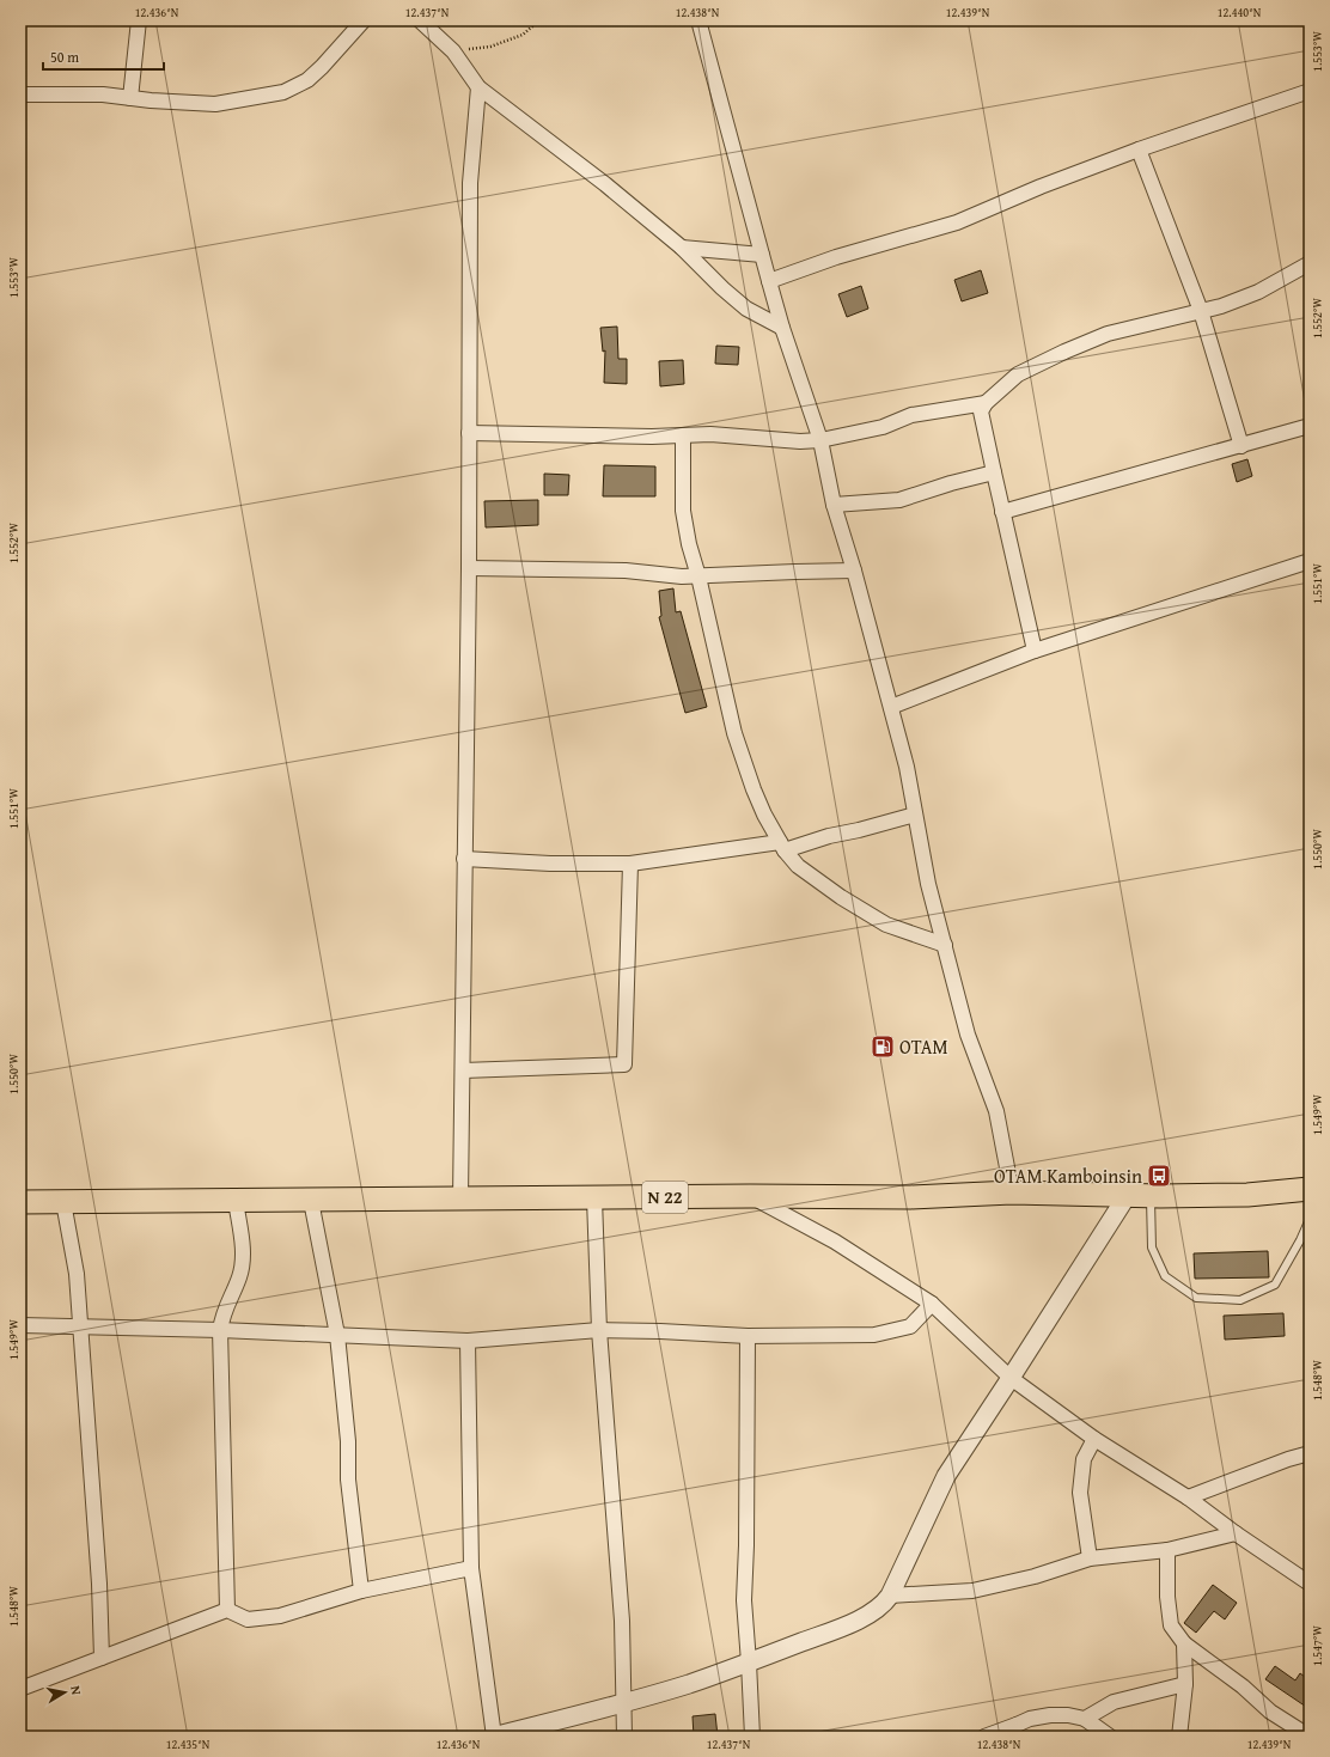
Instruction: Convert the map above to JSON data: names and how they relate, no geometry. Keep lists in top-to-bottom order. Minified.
{"streets":{"main road":["N 22"]},"places":{"fuel station":["OTAM"],"bus stop":["OTAM Kamboinsin"]},"scale_bar":"50 m","north":"right","coordinates":["12.436°N","12.437°N","12.438°N","12.439°N","12.440°N","1.553°W","1.552°W","1.551°W","1.550°W","1.549°W","1.548°W","1.547°W","12.435°N"]}
